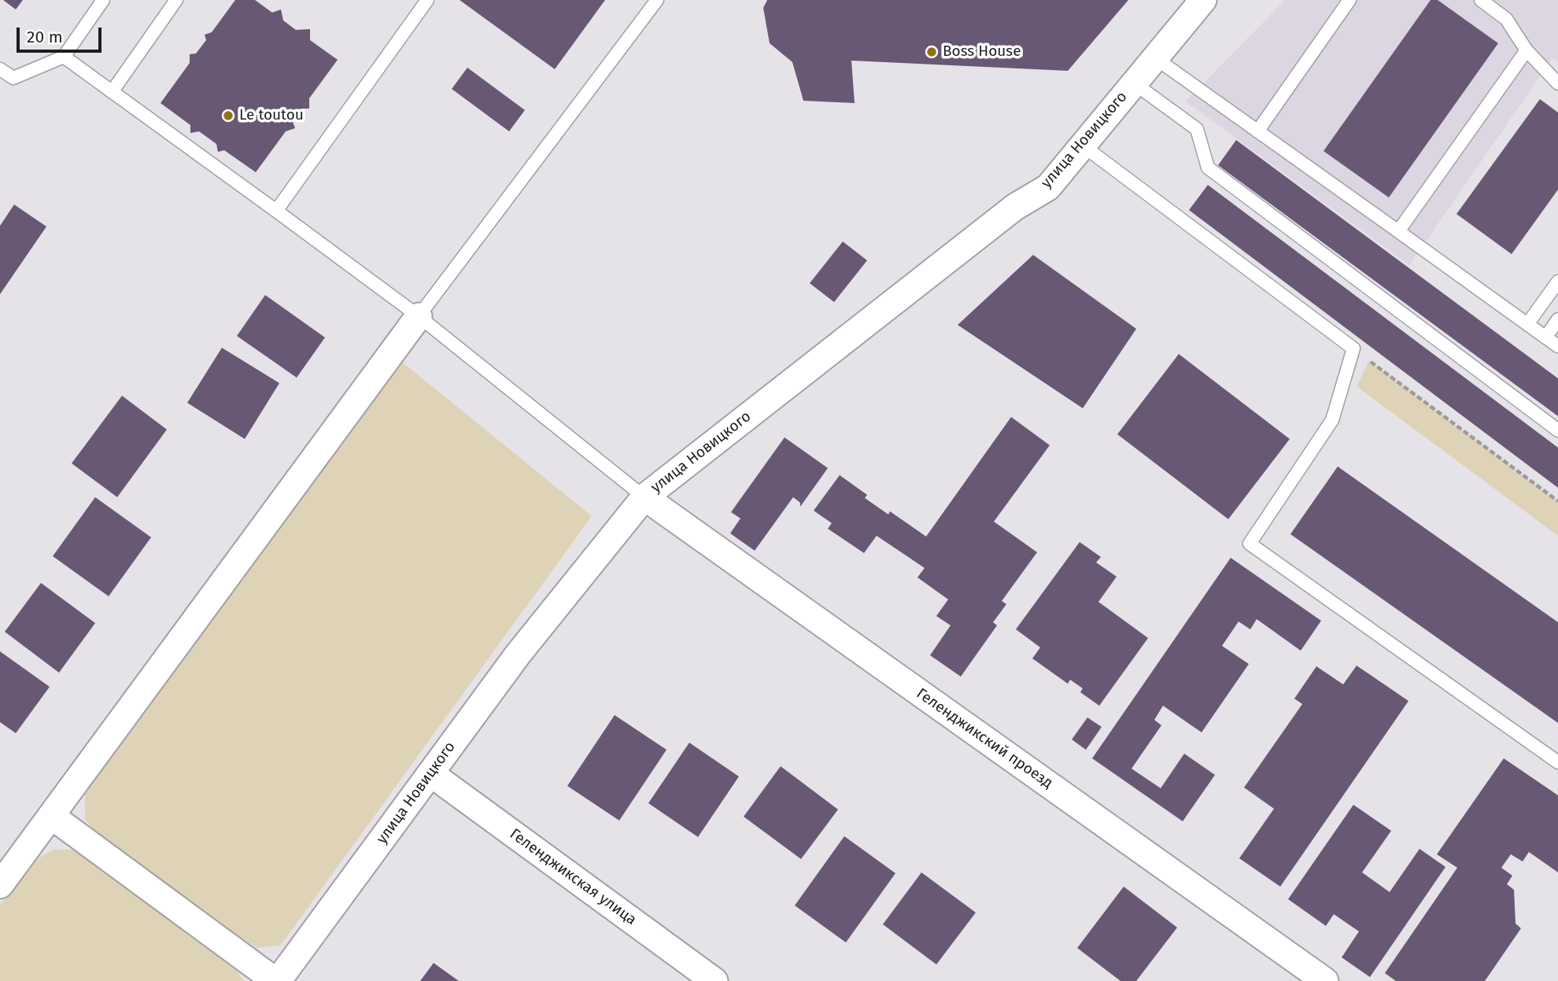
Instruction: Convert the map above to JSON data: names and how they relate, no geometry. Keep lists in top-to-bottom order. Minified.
{"streets":{"street":["улица Новицкого","Геленджикский проезд","Геленджикская улица"]},"crossings":[["улица Новицкого","Геленджикский проезд"],["улица Новицкого","Геленджикская улица"]],"places":["Boss House","Le toutou"],"scale_bar":"20 m"}
